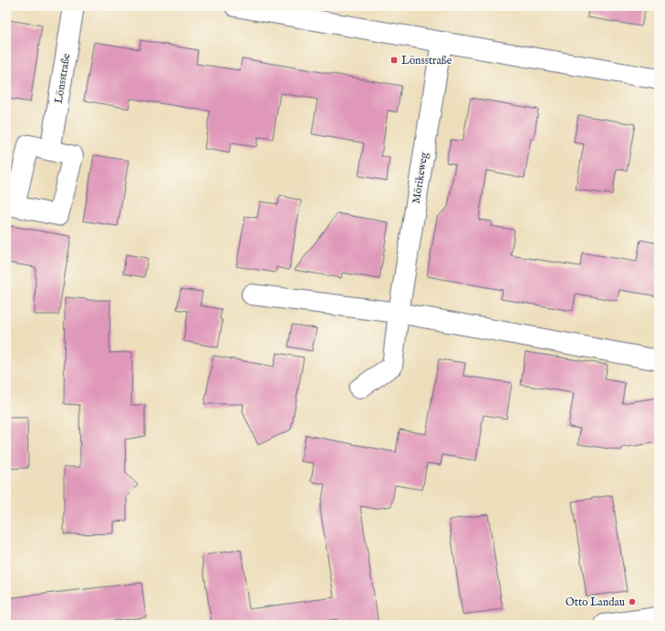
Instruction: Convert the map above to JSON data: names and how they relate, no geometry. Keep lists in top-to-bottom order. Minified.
{"streets":{"street":["Lönsstraße","Mörikeweg"]},"places":{"transit":["Lönsstraße"],"other":["Otto Landau"]}}
